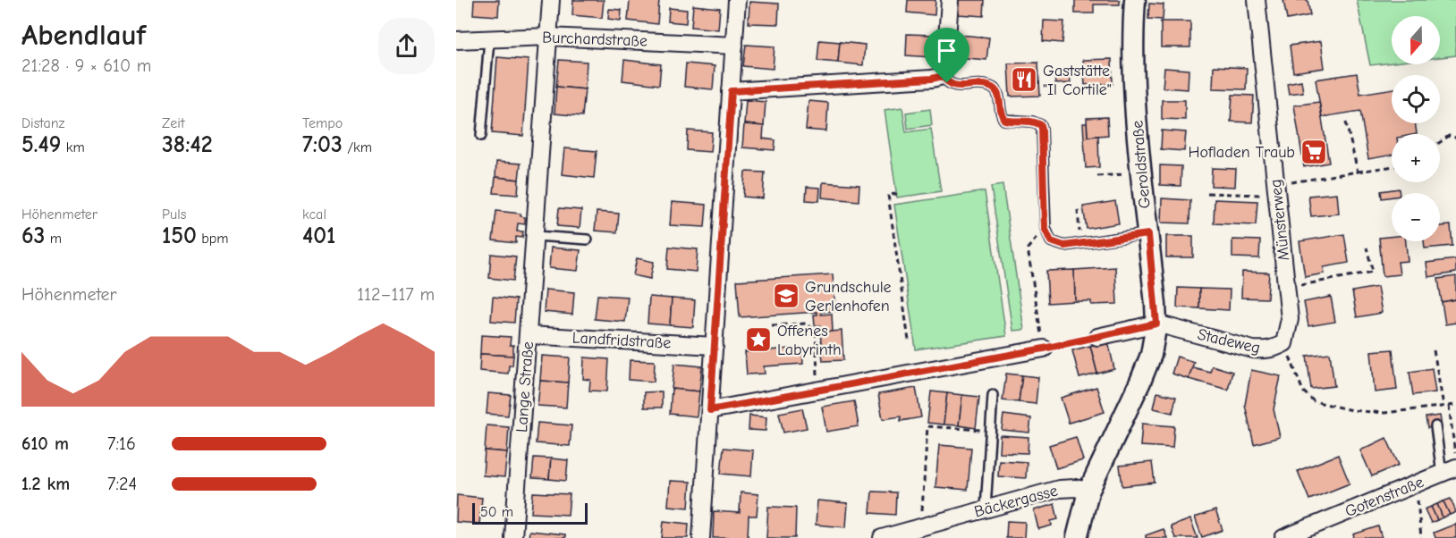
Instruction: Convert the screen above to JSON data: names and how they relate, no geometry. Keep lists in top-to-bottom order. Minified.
{"streets":{"street":["Burchardstraße","Geroldstraße","Münsterweg","Landfridstraße","Stadeweg","Lange Straße","Gotenstraße","Bäckergasse"]},"crossings":[["Burchardstraße","Lange Straße"],["Geroldstraße","Stadeweg"],["Geroldstraße","Bäckergasse"],["Münsterweg","Stadeweg"],["Landfridstraße","Lange Straße"]],"places":{"restaurant":["Gaststätte \"Il Cortile\""],"supermarket":["Hofladen Traub"],"school or university":["Grundschule Gerlenhofen"],"place":["Offenes Labyrinth"]},"scale_bar":"50 m","north":"bottom","page":{"heading":["Abendlauf","21:28 · 9 × 610 m"],"map_buttons":["+","−"],"stats":[["Distanz","5.49 km"],["Zeit","38:42"],["Tempo","7:03 /km"],["Höhenmeter","63 m"],["Puls","150 bpm"],["kcal","401"]],"chart":["Höhenmeter","112–117 m"],"list":[{"name":"610 m","note":"7:16"},{"name":"1.2 km","note":"7:24"}],"scale":"50 m"}}
